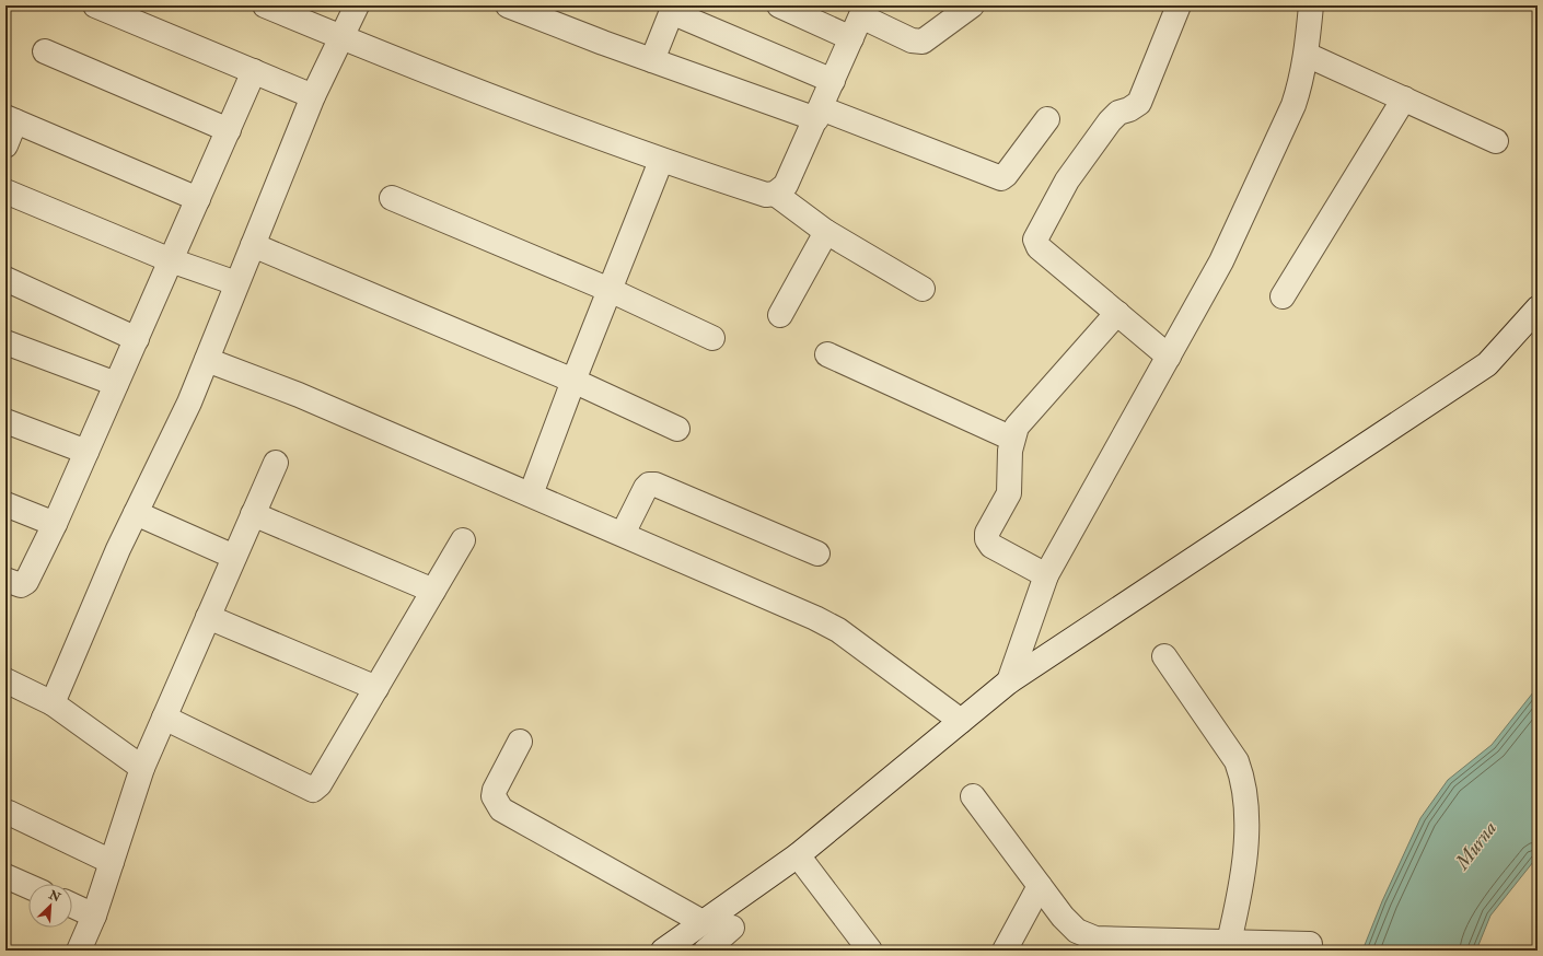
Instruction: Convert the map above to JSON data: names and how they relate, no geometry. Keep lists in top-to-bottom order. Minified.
{"water":["Murna"],"north":"top right"}
